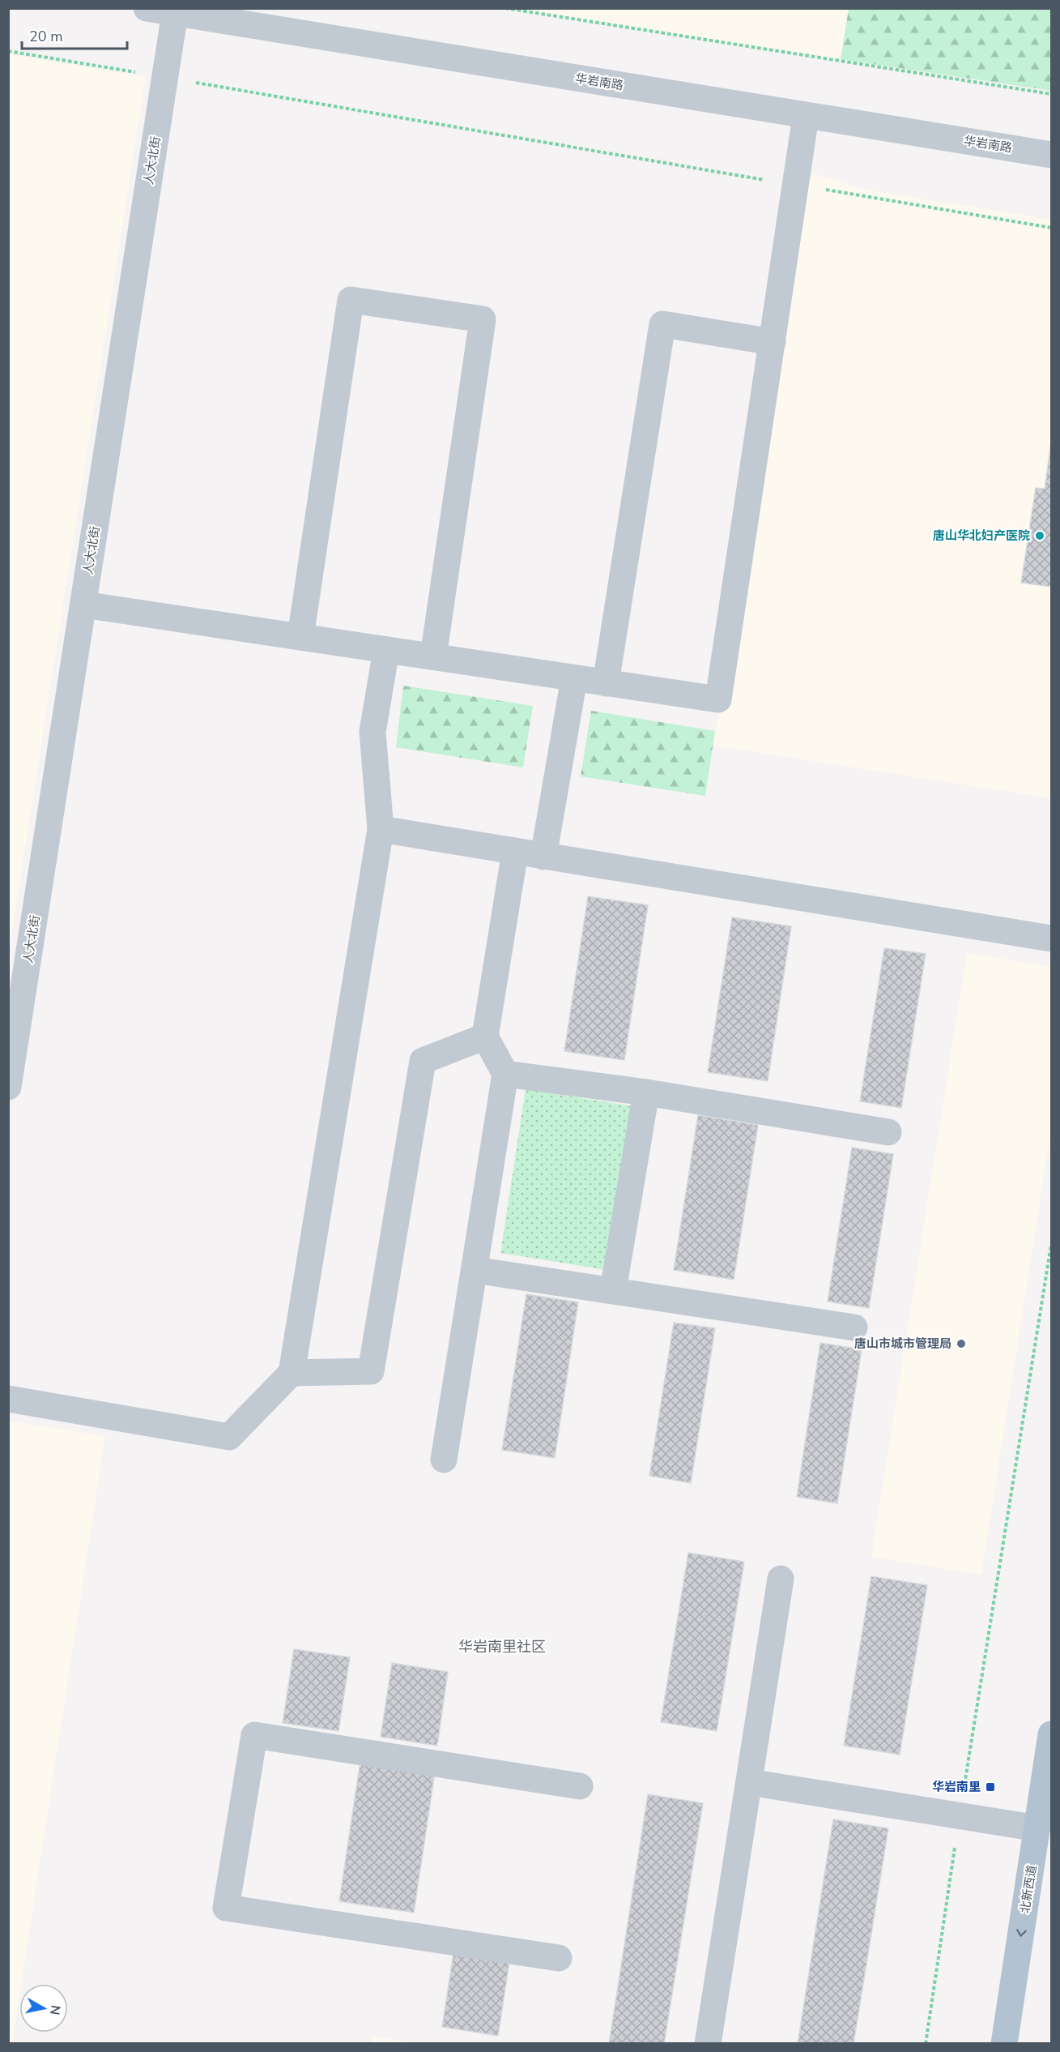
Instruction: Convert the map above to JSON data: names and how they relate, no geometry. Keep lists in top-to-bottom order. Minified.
{"streets":{"main road":["北新西道"],"street":["华岩南路","人大北街"]},"crossings":[["华岩南路","人大北街"]],"one_way":["北新西道"],"districts":["华岩南里社区"],"places":{"other":["唐山华北妇产医院","唐山市城市管理局"],"transit":["华岩南里"]},"scale_bar":"20 m","north":"right"}
